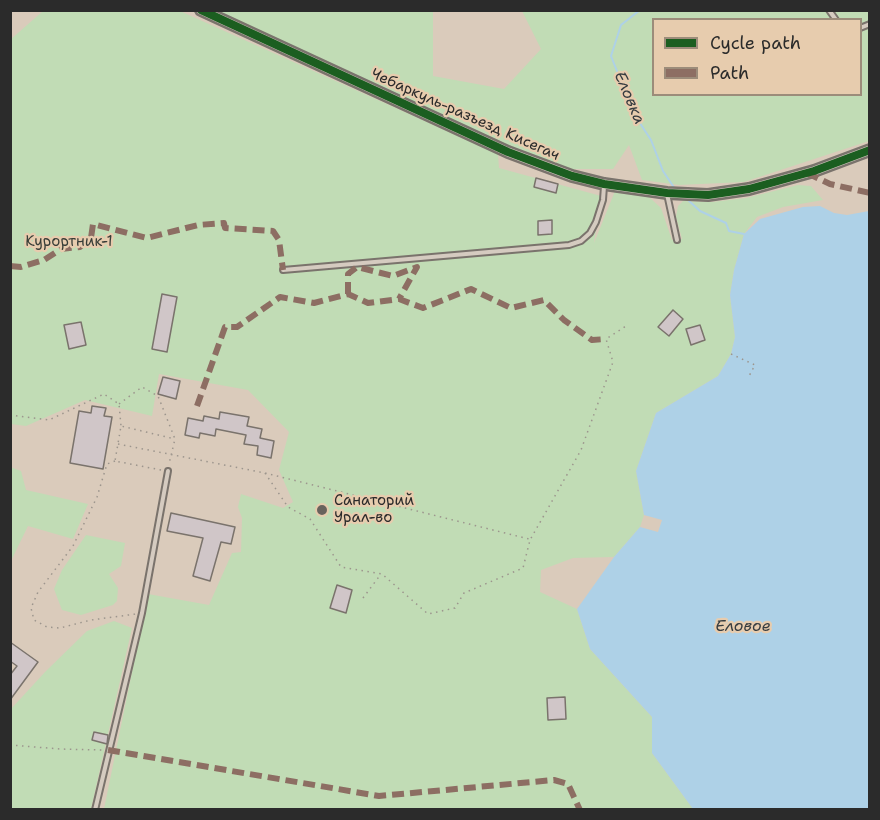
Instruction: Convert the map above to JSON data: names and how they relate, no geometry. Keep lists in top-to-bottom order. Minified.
{"streets":{"street":["Чебаркуль-разъезд Кисегач"]},"water":["Еловка","Еловое"],"parks":["Курортник-1"],"places":["Санаторий Урал-во"],"legend":["Cycle path","Path"]}
